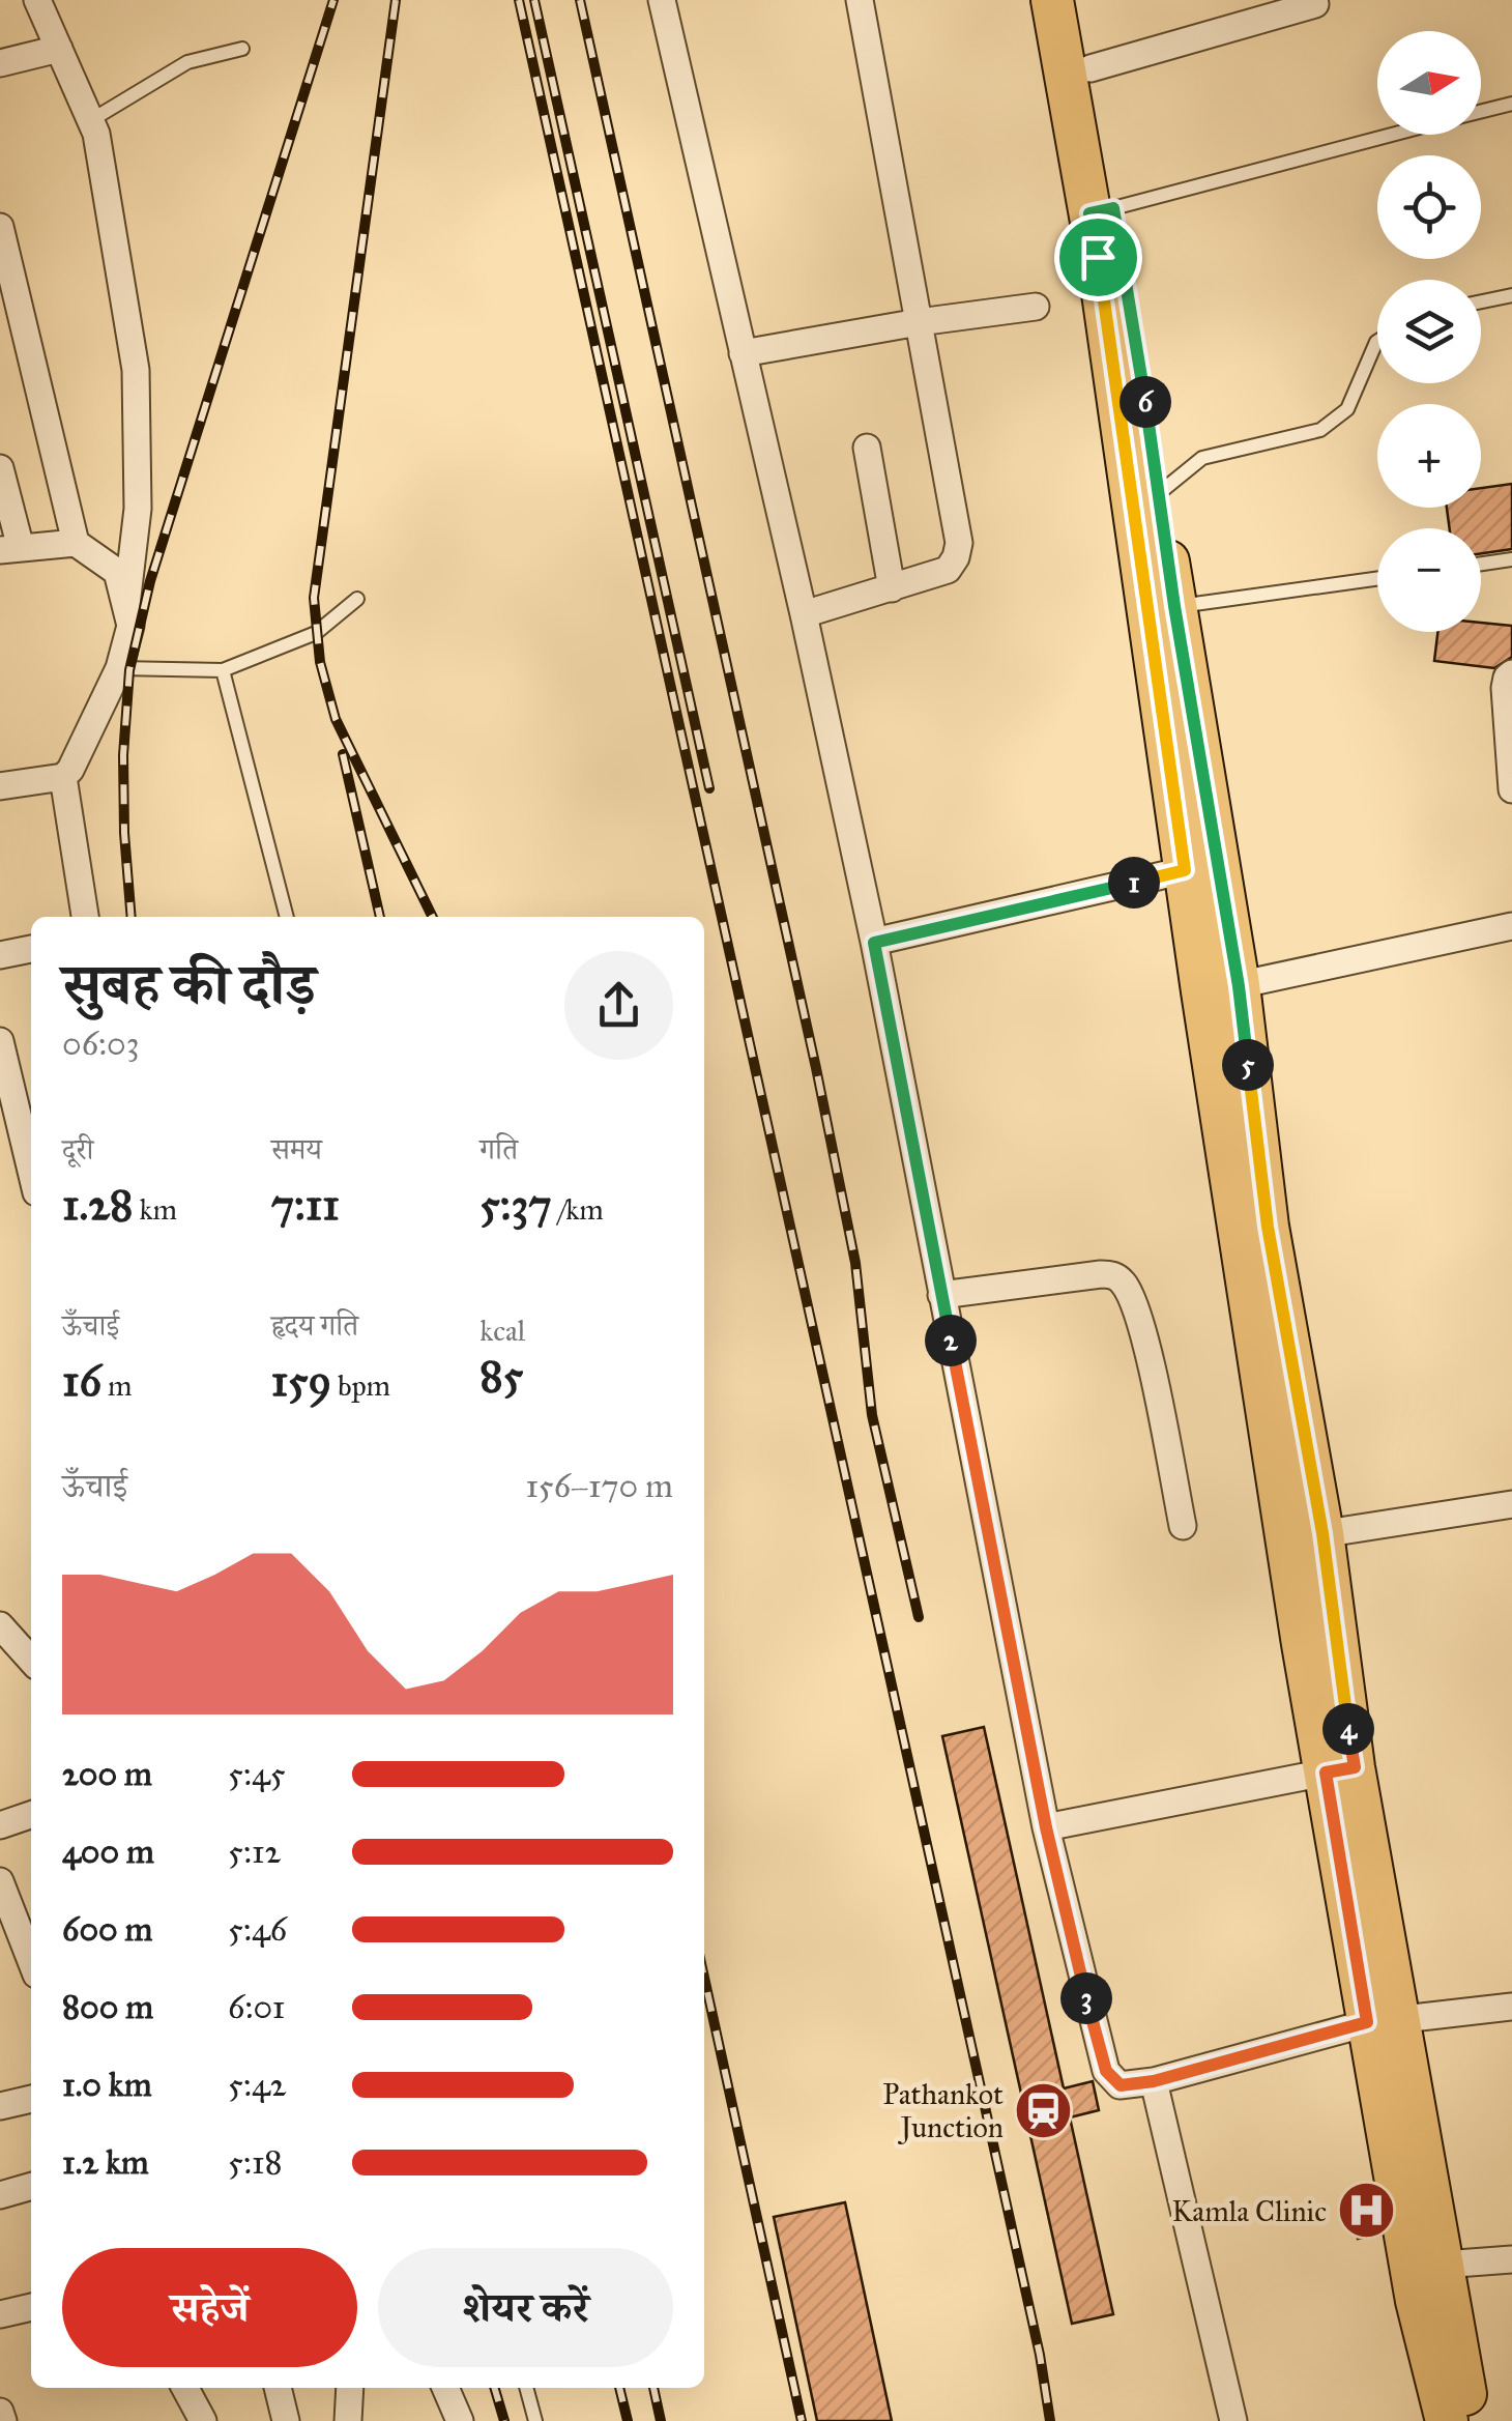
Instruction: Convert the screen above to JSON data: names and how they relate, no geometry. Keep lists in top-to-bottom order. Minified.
{"places":{"station":["Pathankot Junction"],"hospital":["Kamla Clinic"]},"north":"right","page":{"map_buttons":["+","−"],"pins":["6","1","5","2","4","3"],"heading":["सुबह की दौड़","06:03"],"stats":[["दूरी","1.28 km"],["समय","7:11"],["गति","5:37 /km"],["ऊँचाई","16 m"],["हृदय गति","159 bpm"],["kcal","85"]],"chart":["ऊँचाई","156–170 m"],"list":[{"name":"200 m","note":"5:45"},{"name":"400 m","note":"5:12"},{"name":"600 m","note":"5:46"},{"name":"800 m","note":"6:01"},{"name":"1.0 km","note":"5:42"},{"name":"1.2 km","note":"5:18"}],"buttons":["सहेजें","शेयर करें"]}}
